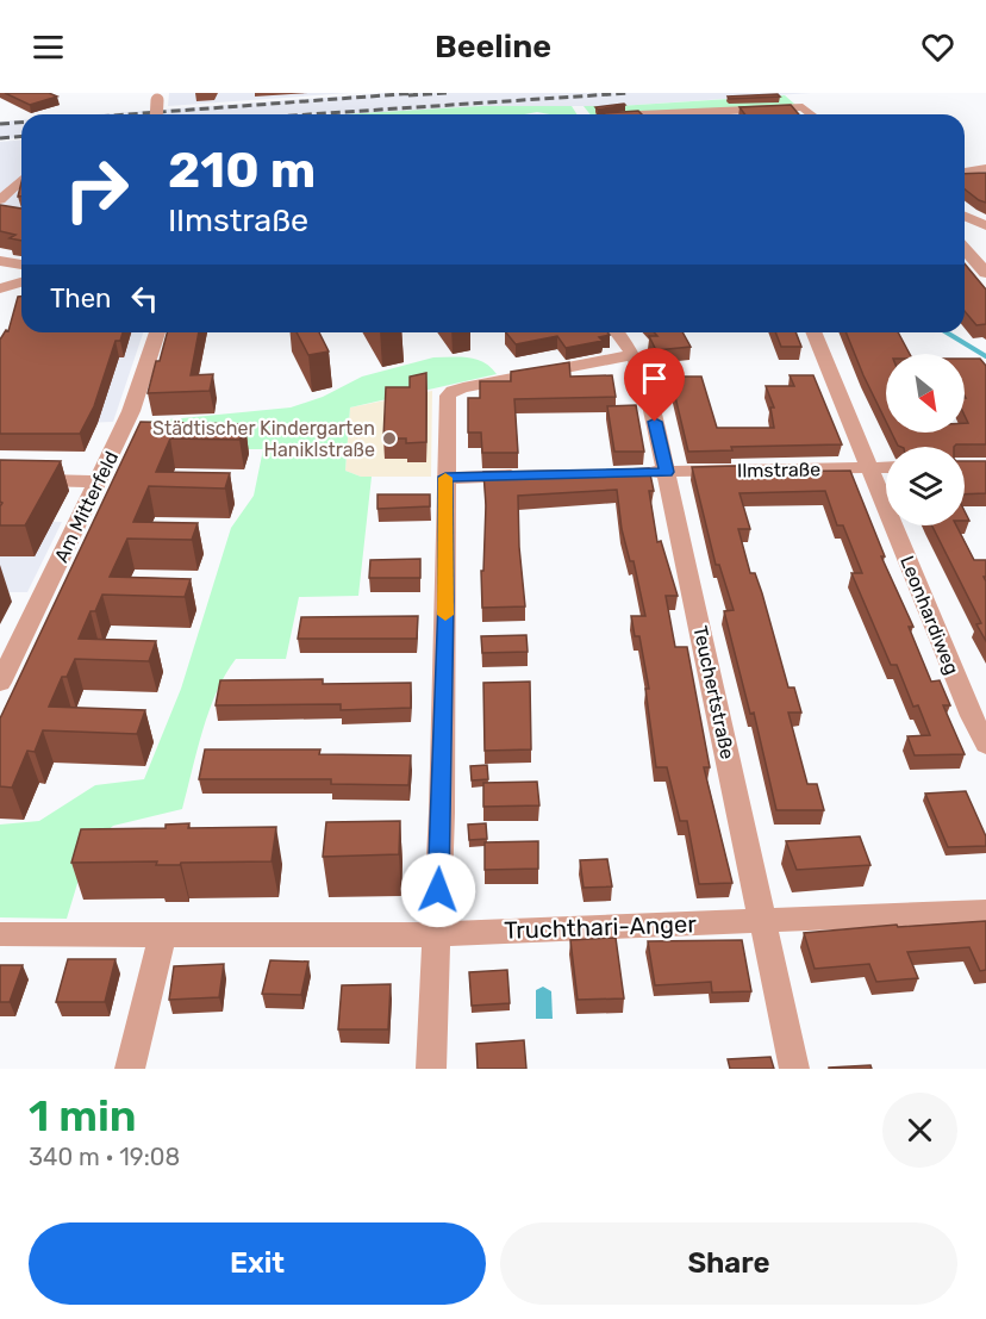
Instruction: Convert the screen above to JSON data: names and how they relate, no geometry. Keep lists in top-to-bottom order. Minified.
{"streets":{"street":["Ilmstraße","Am Mitterfeld","Leonhardiweg","Teuchertstraße","Truchthari-Anger"]},"crossings":[["Ilmstraße","Leonhardiweg"],["Ilmstraße","Teuchertstraße"],["Teuchertstraße","Truchthari-Anger"]],"places":["Städtischer Kindergarten Haniklstraße"],"north":"bottom right","page":{"header":"Beeline","turn":["210 m","Ilmstraße"],"then":"Then","heading":["1 min","340 m · 19:08"],"buttons":["Exit","Share"]}}
